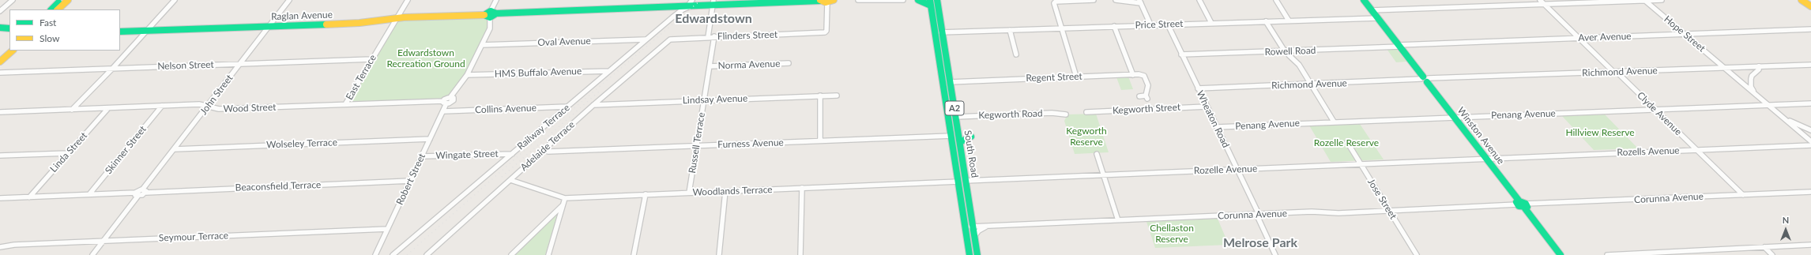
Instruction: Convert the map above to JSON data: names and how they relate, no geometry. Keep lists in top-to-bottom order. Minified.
{"streets":{"main road":["Raglan Avenue","A2","Winston Avenue","South Road"],"street":["Price Street","Hope Street","Flinders Street","Aver Avenue","Oval Avenue","Rowell Road","Norma Avenue","Nelson Street","Richmond Avenue","HMS Buffalo Avenue","East Terrace","Regent Street","John Street","Lindsay Avenue","Wood Street","Collins Avenue","Kegworth Street","Clyde Avenue","Kegworth Road","Penang Avenue","Wheaton Road","Railway Terrace","Russell Terrace","Wolseley Terrace","Furness Avenue","Adelaide Terrace","Skinner Street","Rozells Avenue","Linda Street","Wingate Street","Rozelle Avenue","Robert Street","Beaconsfield Terrace","Woodlands Terrace","Corunna Avenue","Jose Street","Seymour Terrace"]},"crossings":[["Raglan Avenue","Flinders Street"],["Raglan Avenue","East Terrace"],["Raglan Avenue","John Street"],["Raglan Avenue","Railway Terrace"],["Price Street","Wheaton Road"],["Price Street","Winston Avenue"],["Price Street","South Road"],["Hope Street","Aver Avenue"],["Hope Street","Richmond Avenue"],["Hope Street","Penang Avenue"],["Flinders Street","Russell Terrace"],["Flinders Street","Adelaide Terrace"],["Aver Avenue","Rowell Road"],["Aver Avenue","Clyde Avenue"],["Aver Avenue","Winston Avenue"],["Oval Avenue","Railway Terrace"],["Rowell Road","Wheaton Road"],["Rowell Road","Winston Avenue"],["Norma Avenue","Russell Terrace"],["Nelson Street","East Terrace"],["Nelson Street","John Street"],["Richmond Avenue","Clyde Avenue"],["Richmond Avenue","Wheaton Road"],["Richmond Avenue","Winston Avenue"],["HMS Buffalo Avenue","Railway Terrace"],["East Terrace","Wood Street"],["Regent Street","South Road"],["John Street","Wood Street"],["John Street","Wolseley Terrace"],["John Street","Beaconsfield Terrace"],["Lindsay Avenue","Russell Terrace"],["Lindsay Avenue","Adelaide Terrace"],["Wood Street","Skinner Street"],["Wood Street","Linda Street"],["Wood Street","Robert Street"],["Collins Avenue","Railway Terrace"],["Collins Avenue","Robert Street"],["Kegworth Street","Wheaton Road"],["Clyde Avenue","Penang Avenue"],["Clyde Avenue","Rozells Avenue"],["Clyde Avenue","Corunna Avenue"],["Kegworth Road","South Road"],["Penang Avenue","Wheaton Road"],["Penang Avenue","Winston Avenue"],["Wheaton Road","Rozelle Avenue"],["Wheaton Road","Corunna Avenue"],["Railway Terrace","Wingate Street"],["Winston Avenue","Rozells Avenue"],["Winston Avenue","Rozelle Avenue"],["Winston Avenue","Corunna Avenue"],["Russell Terrace","Furness Avenue"],["Russell Terrace","Woodlands Terrace"],["Wolseley Terrace","Robert Street"],["Furness Avenue","Adelaide Terrace"],["Furness Avenue","South Road"],["Adelaide Terrace","Woodlands Terrace"],["Rozells Avenue","Rozelle Avenue"],["South Road","Rozelle Avenue"],["South Road","Woodlands Terrace"],["South Road","Corunna Avenue"],["Wingate Street","Robert Street"],["Rozelle Avenue","Jose Street"],["Robert Street","Beaconsfield Terrace"],["Robert Street","Seymour Terrace"],["Corunna Avenue","Jose Street"]],"districts":["Edwardstown","Melrose Park"],"parks":["Edwardstown Recreation Ground","Kegworth Reserve","Hillview Reserve","Rozelle Reserve","Chellaston Reserve"],"legend":["Fast","Slow"],"north":"top"}
